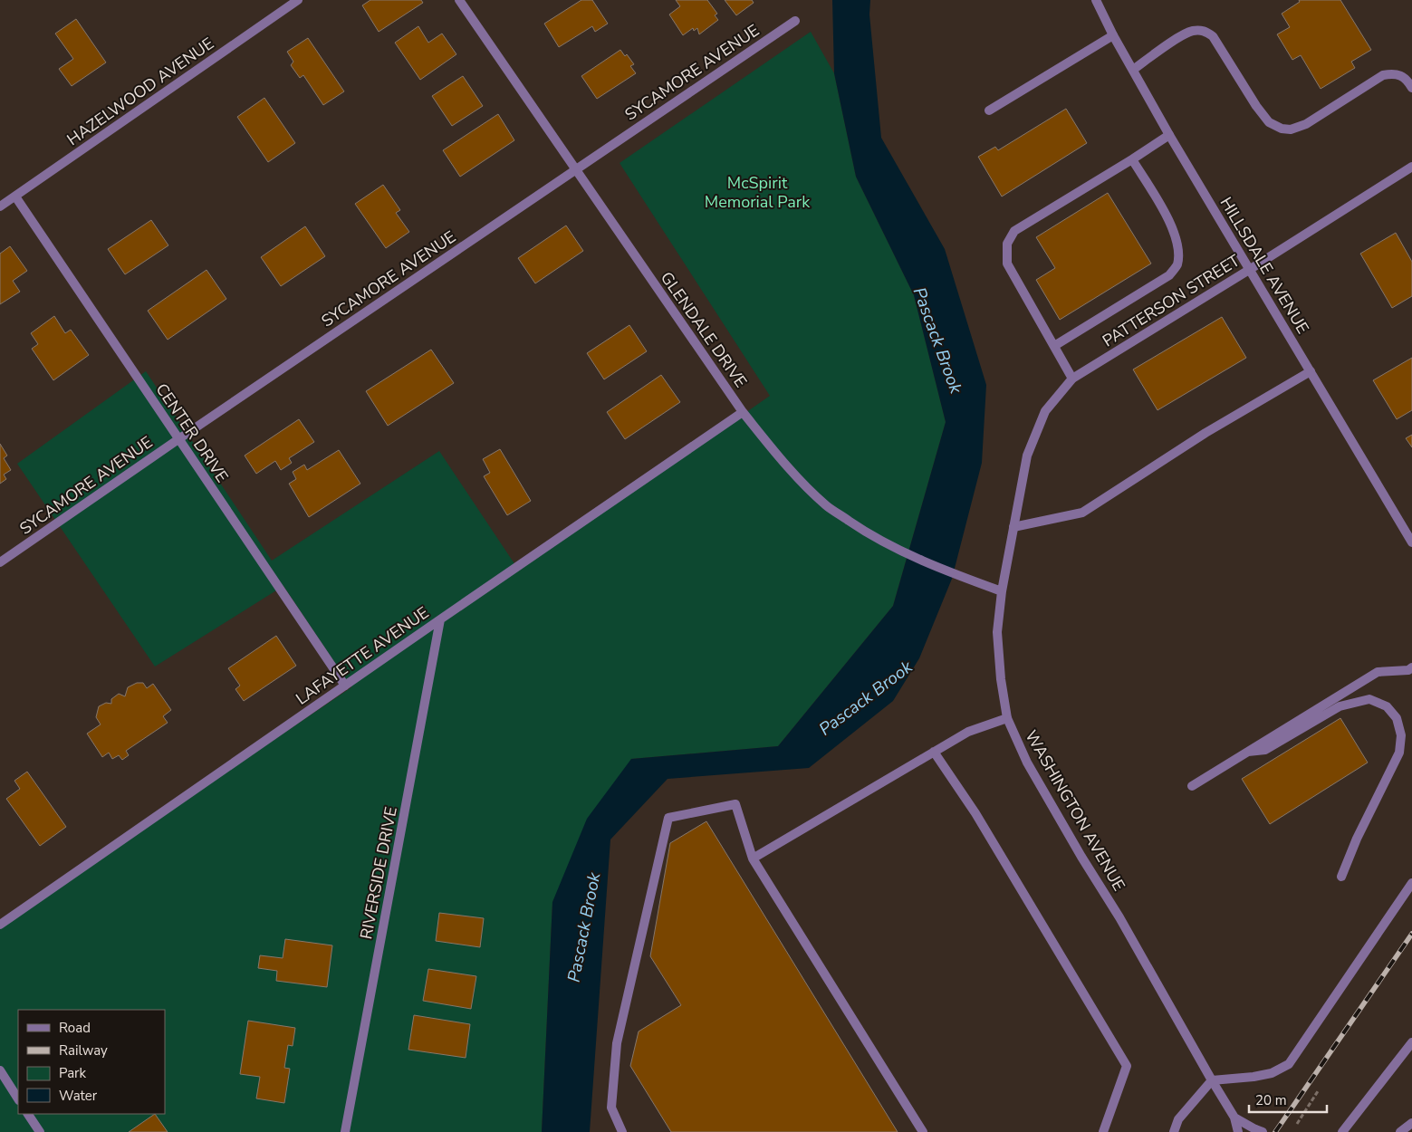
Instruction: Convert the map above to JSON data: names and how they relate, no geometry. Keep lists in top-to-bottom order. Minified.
{"streets":{"street":["SYCAMORE AVENUE","HAZELWOOD AVENUE","HILLSDALE AVENUE","PATTERSON STREET","GLENDALE DRIVE","CENTER DRIVE","LAFAYETTE AVENUE","WASHINGTON AVENUE","RIVERSIDE DRIVE"]},"crossings":[["SYCAMORE AVENUE","GLENDALE DRIVE"],["SYCAMORE AVENUE","CENTER DRIVE"],["HAZELWOOD AVENUE","CENTER DRIVE"],["HILLSDALE AVENUE","PATTERSON STREET"],["PATTERSON STREET","WASHINGTON AVENUE"],["GLENDALE DRIVE","LAFAYETTE AVENUE"],["GLENDALE DRIVE","WASHINGTON AVENUE"],["CENTER DRIVE","LAFAYETTE AVENUE"],["LAFAYETTE AVENUE","RIVERSIDE DRIVE"]],"water":["Pascack Brook"],"parks":["McSpirit Memorial Park"],"legend":["Road","Railway","Park","Water"],"scale_bar":"20 m"}
